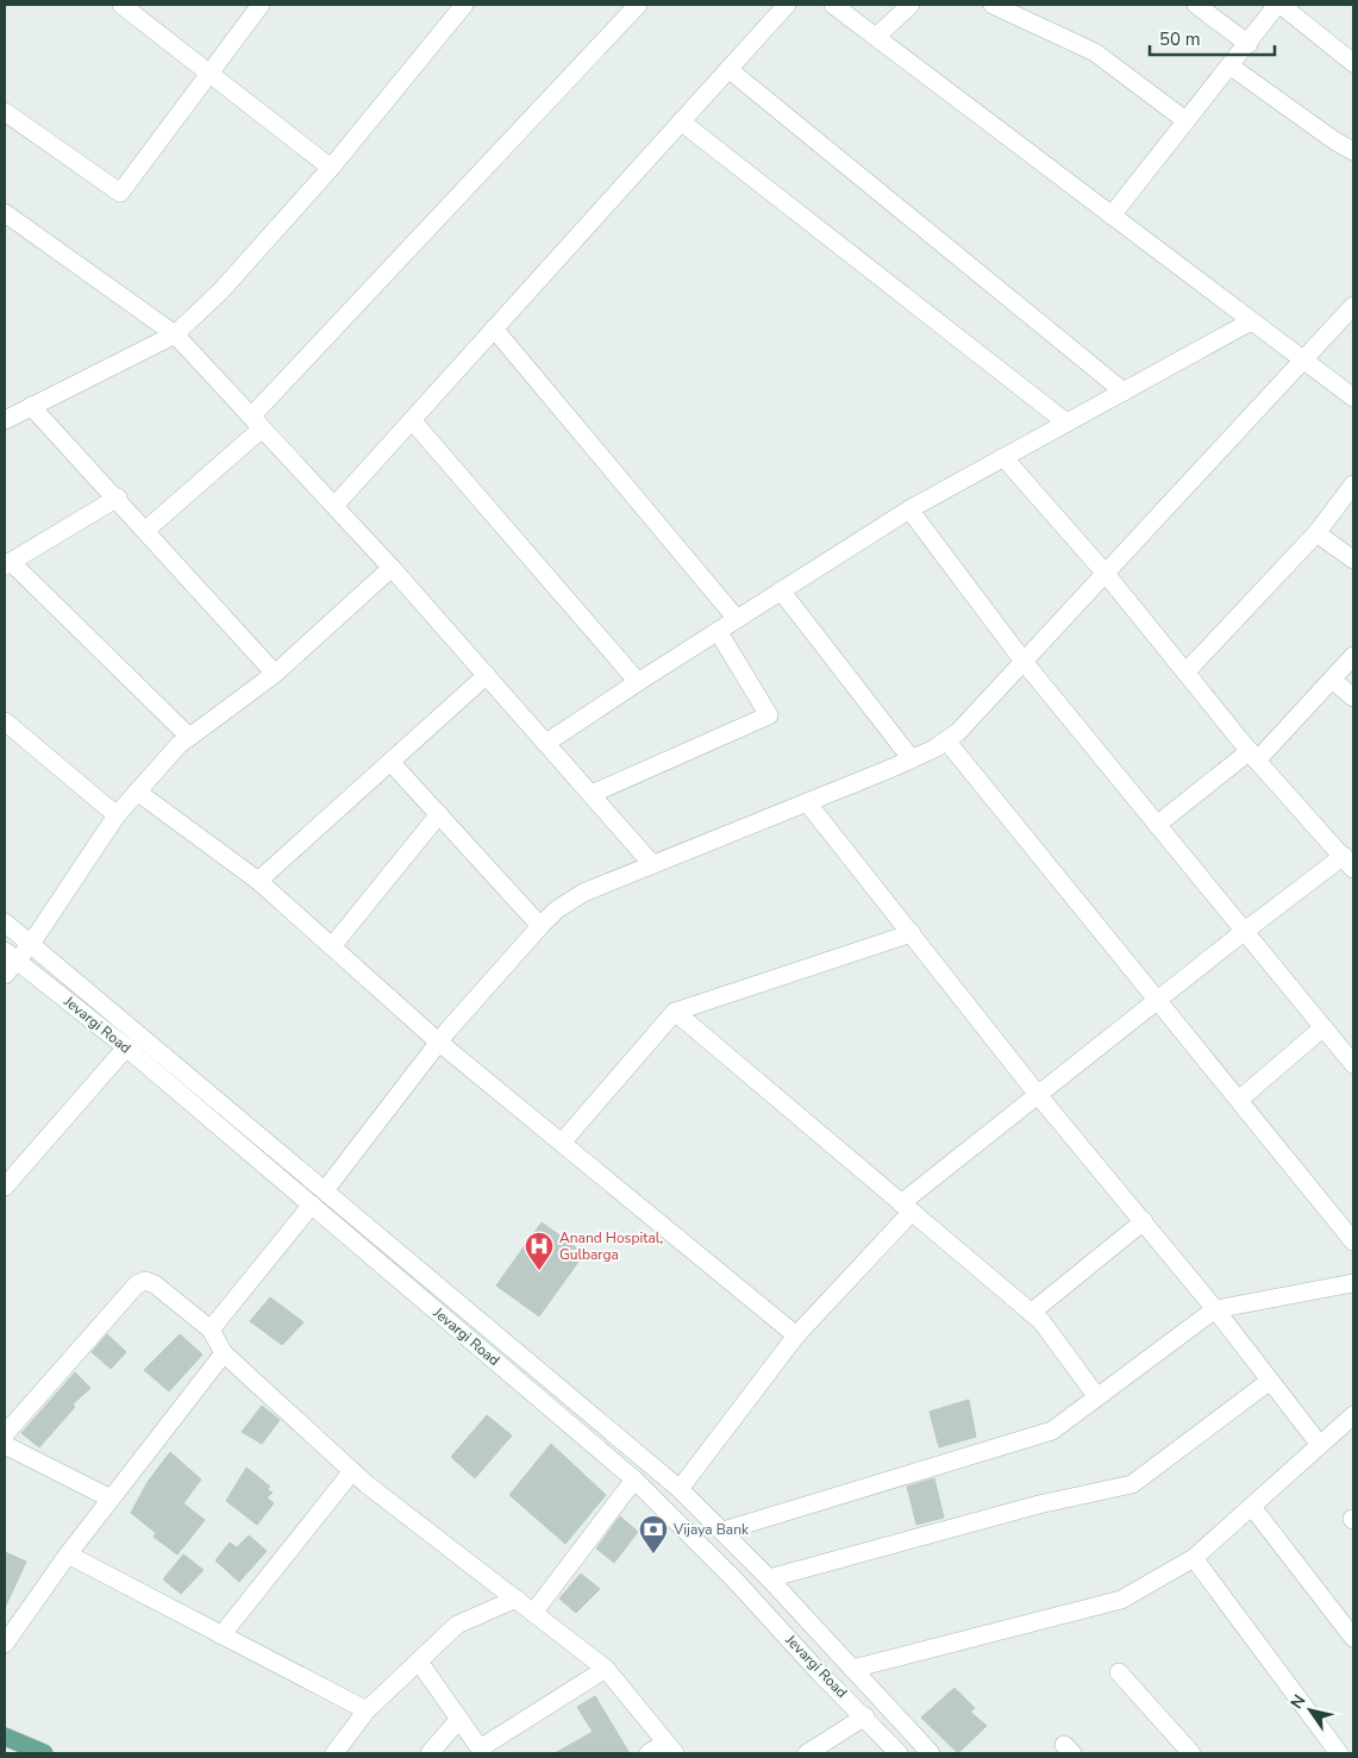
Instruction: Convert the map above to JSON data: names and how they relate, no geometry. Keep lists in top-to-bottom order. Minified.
{"streets":{"street":["Jevargi Road"]},"places":{"hospital":["Anand Hospital, Gulbarga"],"bank":["Vijaya Bank"]},"scale_bar":"50 m","north":"top left"}
